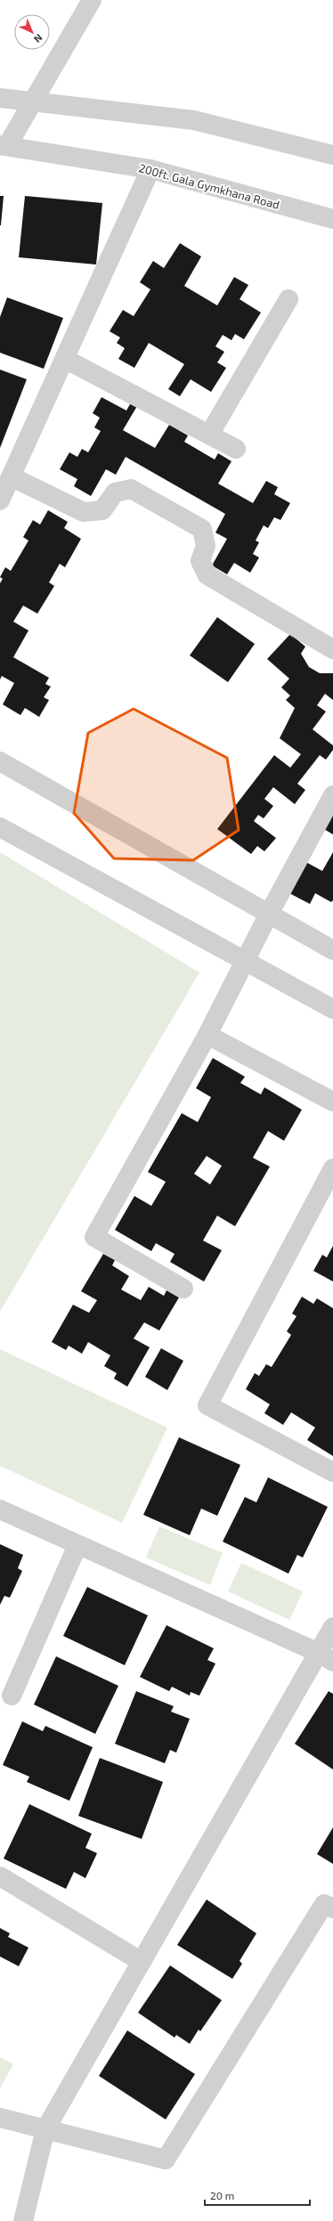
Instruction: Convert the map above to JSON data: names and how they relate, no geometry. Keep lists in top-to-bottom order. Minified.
{"streets":{"street":["200ft. Gala Gymkhana Road"]},"scale_bar":"20 m","north":"bottom right"}
